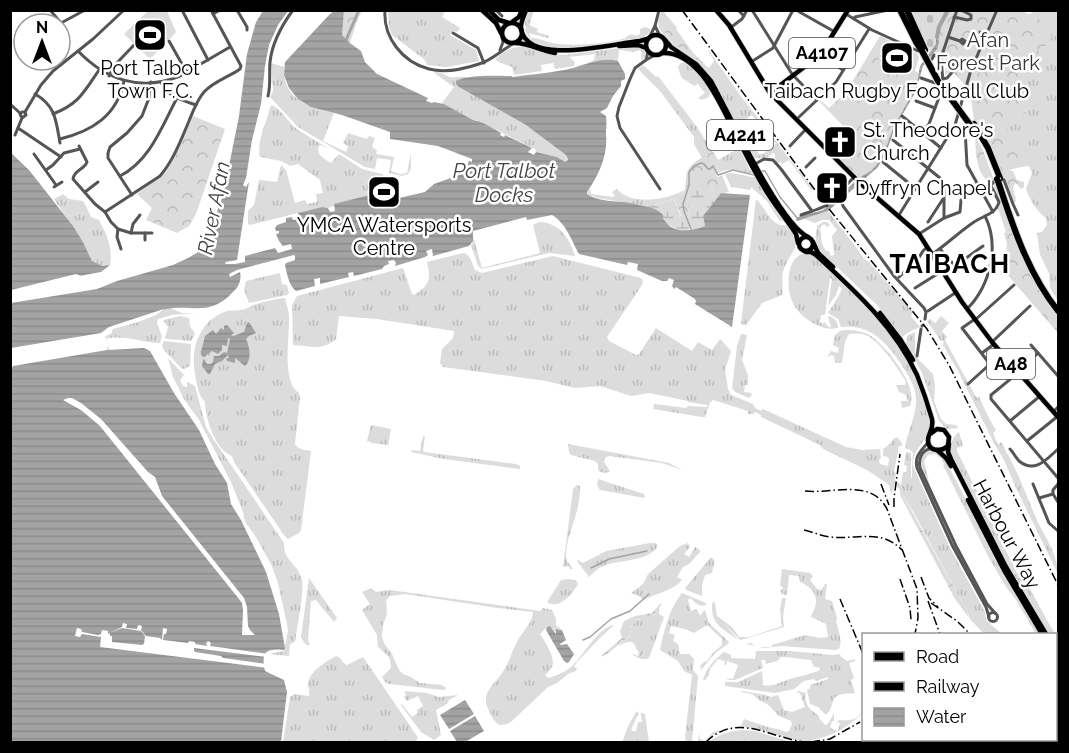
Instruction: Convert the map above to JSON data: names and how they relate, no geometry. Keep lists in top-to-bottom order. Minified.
{"streets":{"main road":["A4107","A4241","A48","Harbour Way"]},"crossings":[["A4107","A48"],["A4241","Harbour Way"]],"districts":["TAIBACH"],"water":["Port Talbot Docks","River Afan"],"parks":["Afan Forest Park"],"places":{"sports":["Port Talbot Town F.C.","Taibach Rugby Football Club","YMCA Watersports Centre"],"church":["St. Theodore's Church","Dyffryn Chapel"]},"legend":["Road","Railway","Water"],"north":"top"}
